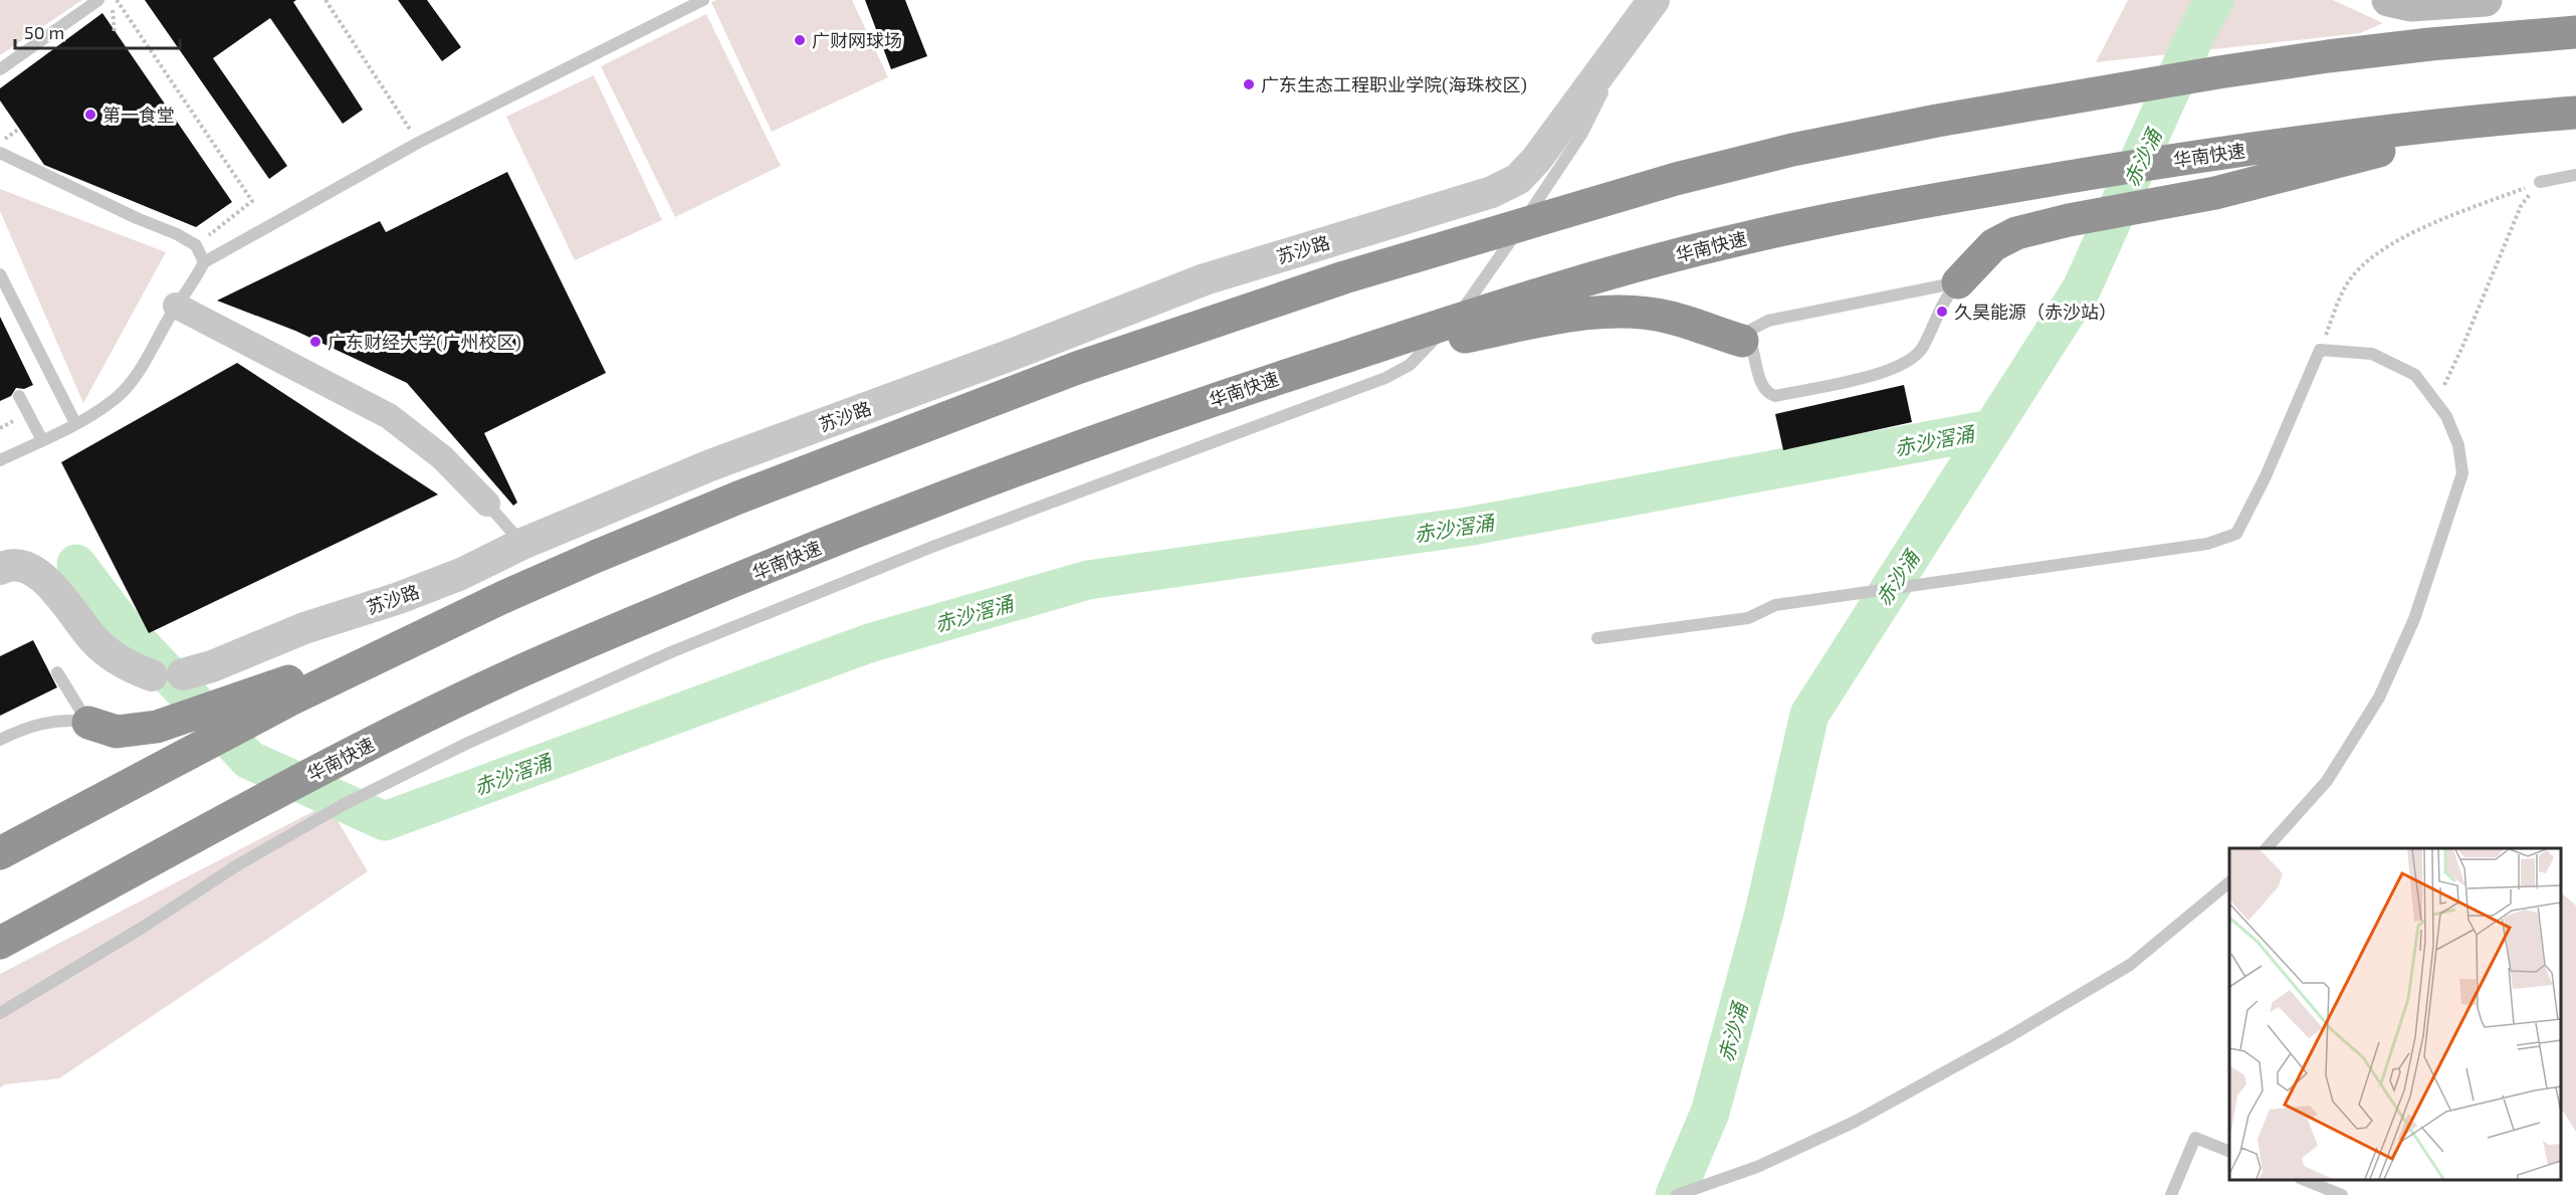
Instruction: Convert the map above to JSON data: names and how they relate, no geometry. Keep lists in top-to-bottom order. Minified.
{"streets":{"highway":["华南快速"],"street":["苏沙路"]},"water":["赤沙涌","赤沙滘涌"],"places":["广财网球场","广东生态工程职业学院(海珠校区)","第一食堂","久昊能源（赤沙站）","广东财经大学(广州校区)"],"scale_bar":"50 m"}
